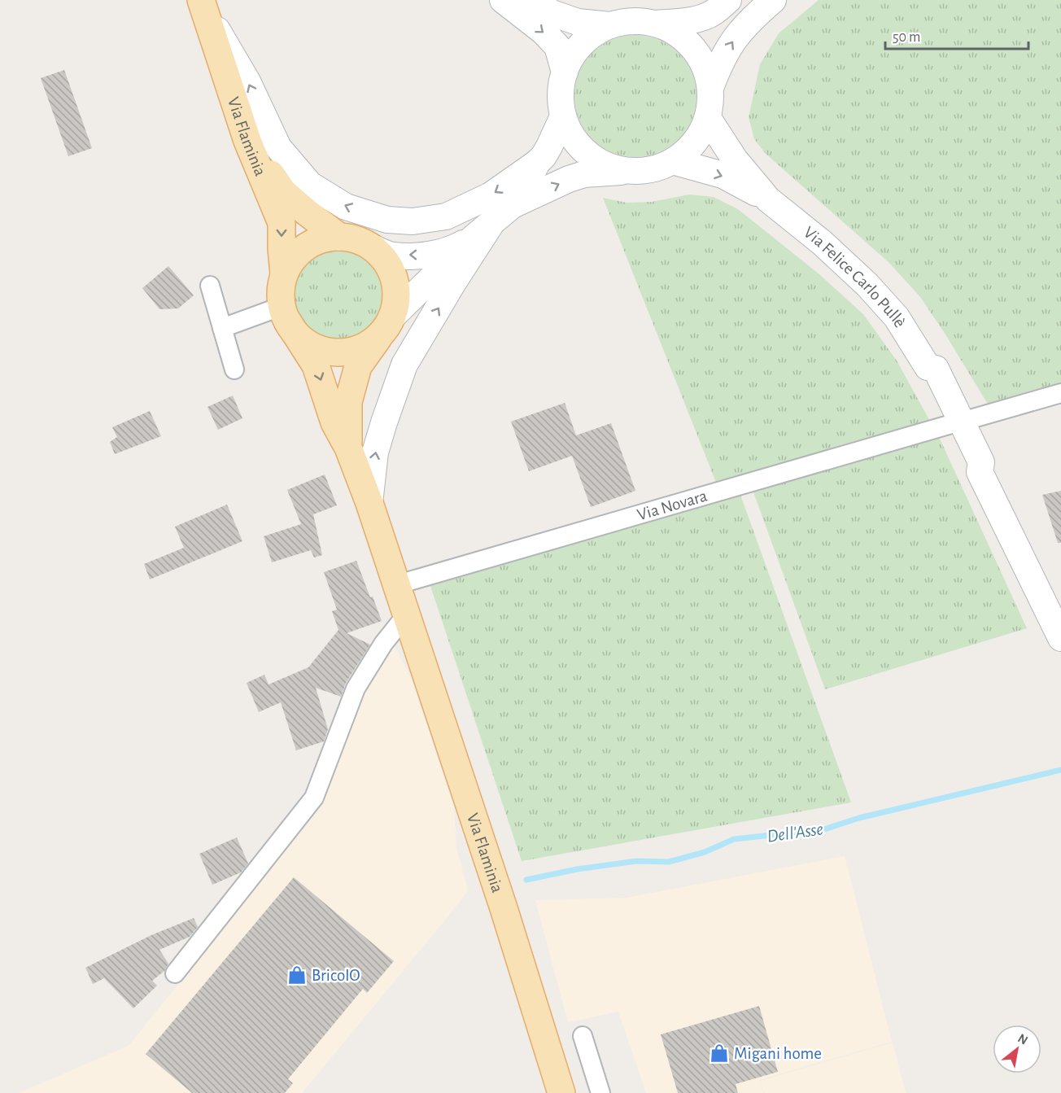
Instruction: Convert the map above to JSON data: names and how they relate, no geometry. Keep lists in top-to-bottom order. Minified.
{"streets":{"main road":["Via Flaminia","Via Felice Carlo Pullè"],"street":["Via Novara"]},"crossings":[["Via Flaminia","Via Novara"],["Via Felice Carlo Pullè","Via Novara"]],"water":["Dell'Asse"],"places":{"shop":["BricoIO","Migani home"]},"scale_bar":"50 m","north":"top right"}
